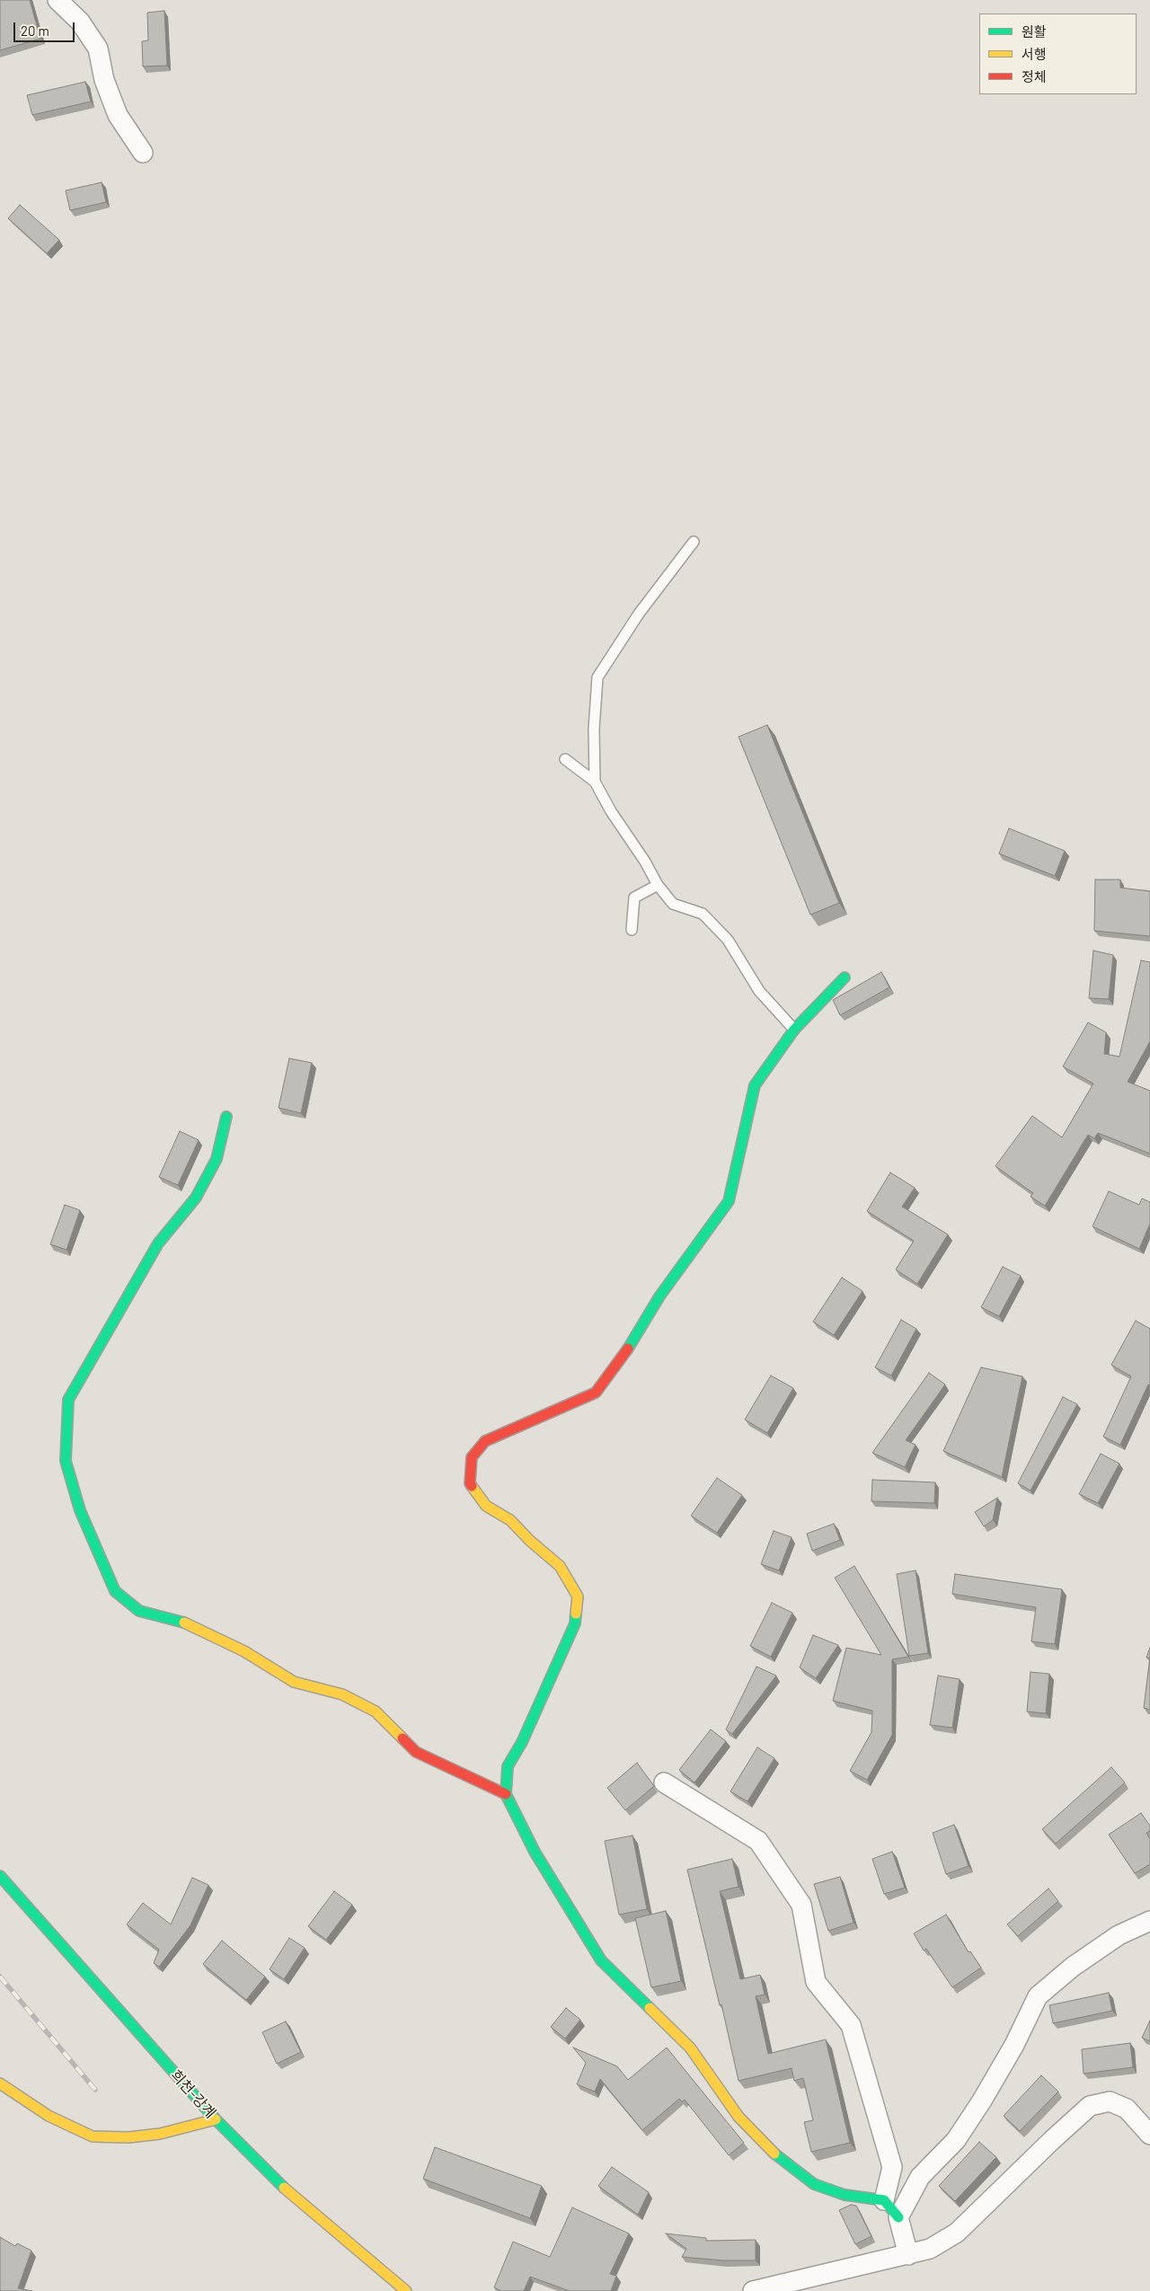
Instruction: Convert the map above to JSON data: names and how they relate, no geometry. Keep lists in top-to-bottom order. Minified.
{"streets":{"street":["희천-강계"]},"legend":["원활","서행","정체"],"scale_bar":"20 m"}
